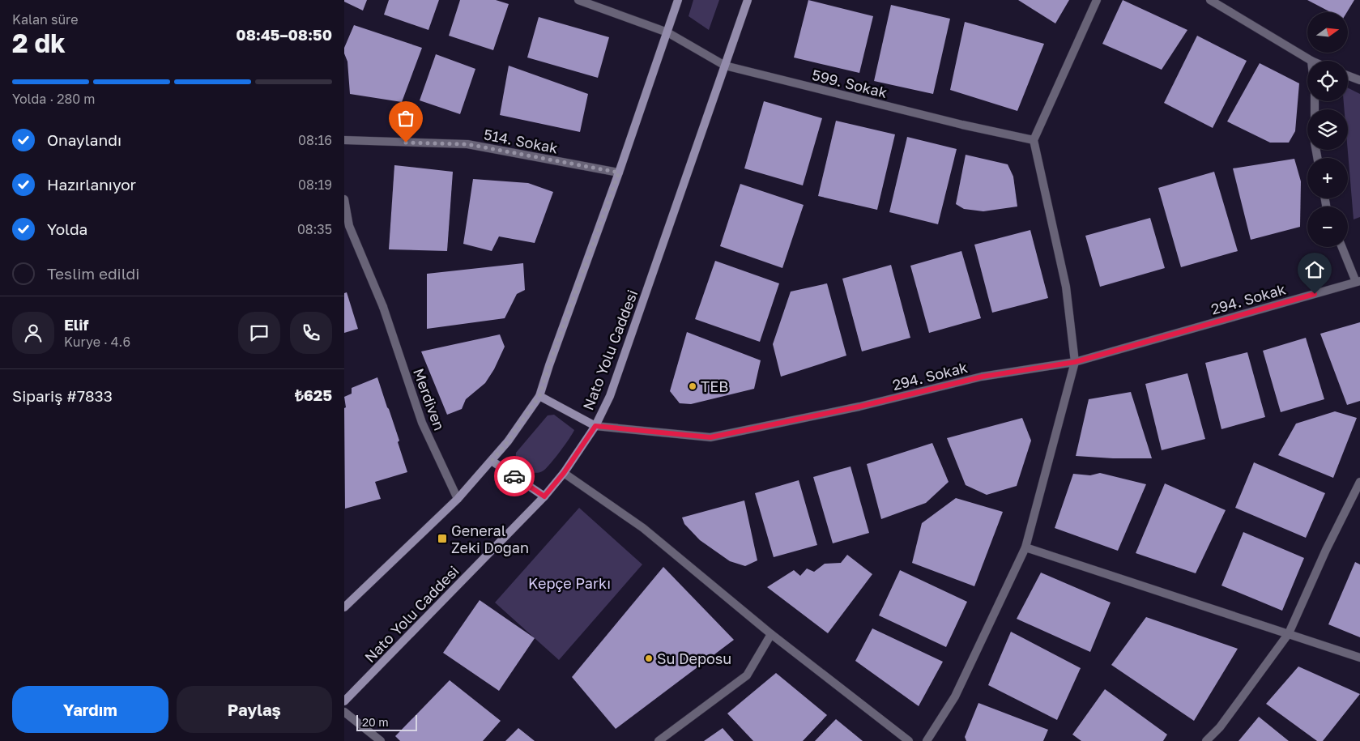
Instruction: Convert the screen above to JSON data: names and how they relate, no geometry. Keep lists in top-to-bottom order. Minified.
{"streets":{"main road":["Nato Yolu Caddesi"],"street":["599. Sokak","514. Sokak","294. Sokak","Merdiven"]},"crossings":[["599. Sokak","Nato Yolu Caddesi"],["294. Sokak","Nato Yolu Caddesi"]],"parks":["Kepçe Parkı"],"places":{"other":["TEB","Su Deposu"],"transit":["General Zeki Doğan"]},"scale_bar":"20 m","north":"right","page":{"heading":["2 dk","Kalan süre","08:45–08:50"],"panel":["Elif","Kurye · 4.6","Sipariş #7833","₺625"],"map_buttons":["+","−"],"bar":"Yolda · 280 m","list":[["Onaylandı","08:16"],["Hazırlanıyor","08:19"],["Yolda","08:35"],"Teslim edildi"],"buttons":["Yardım","Paylaş"],"scale":"20 m"}}
